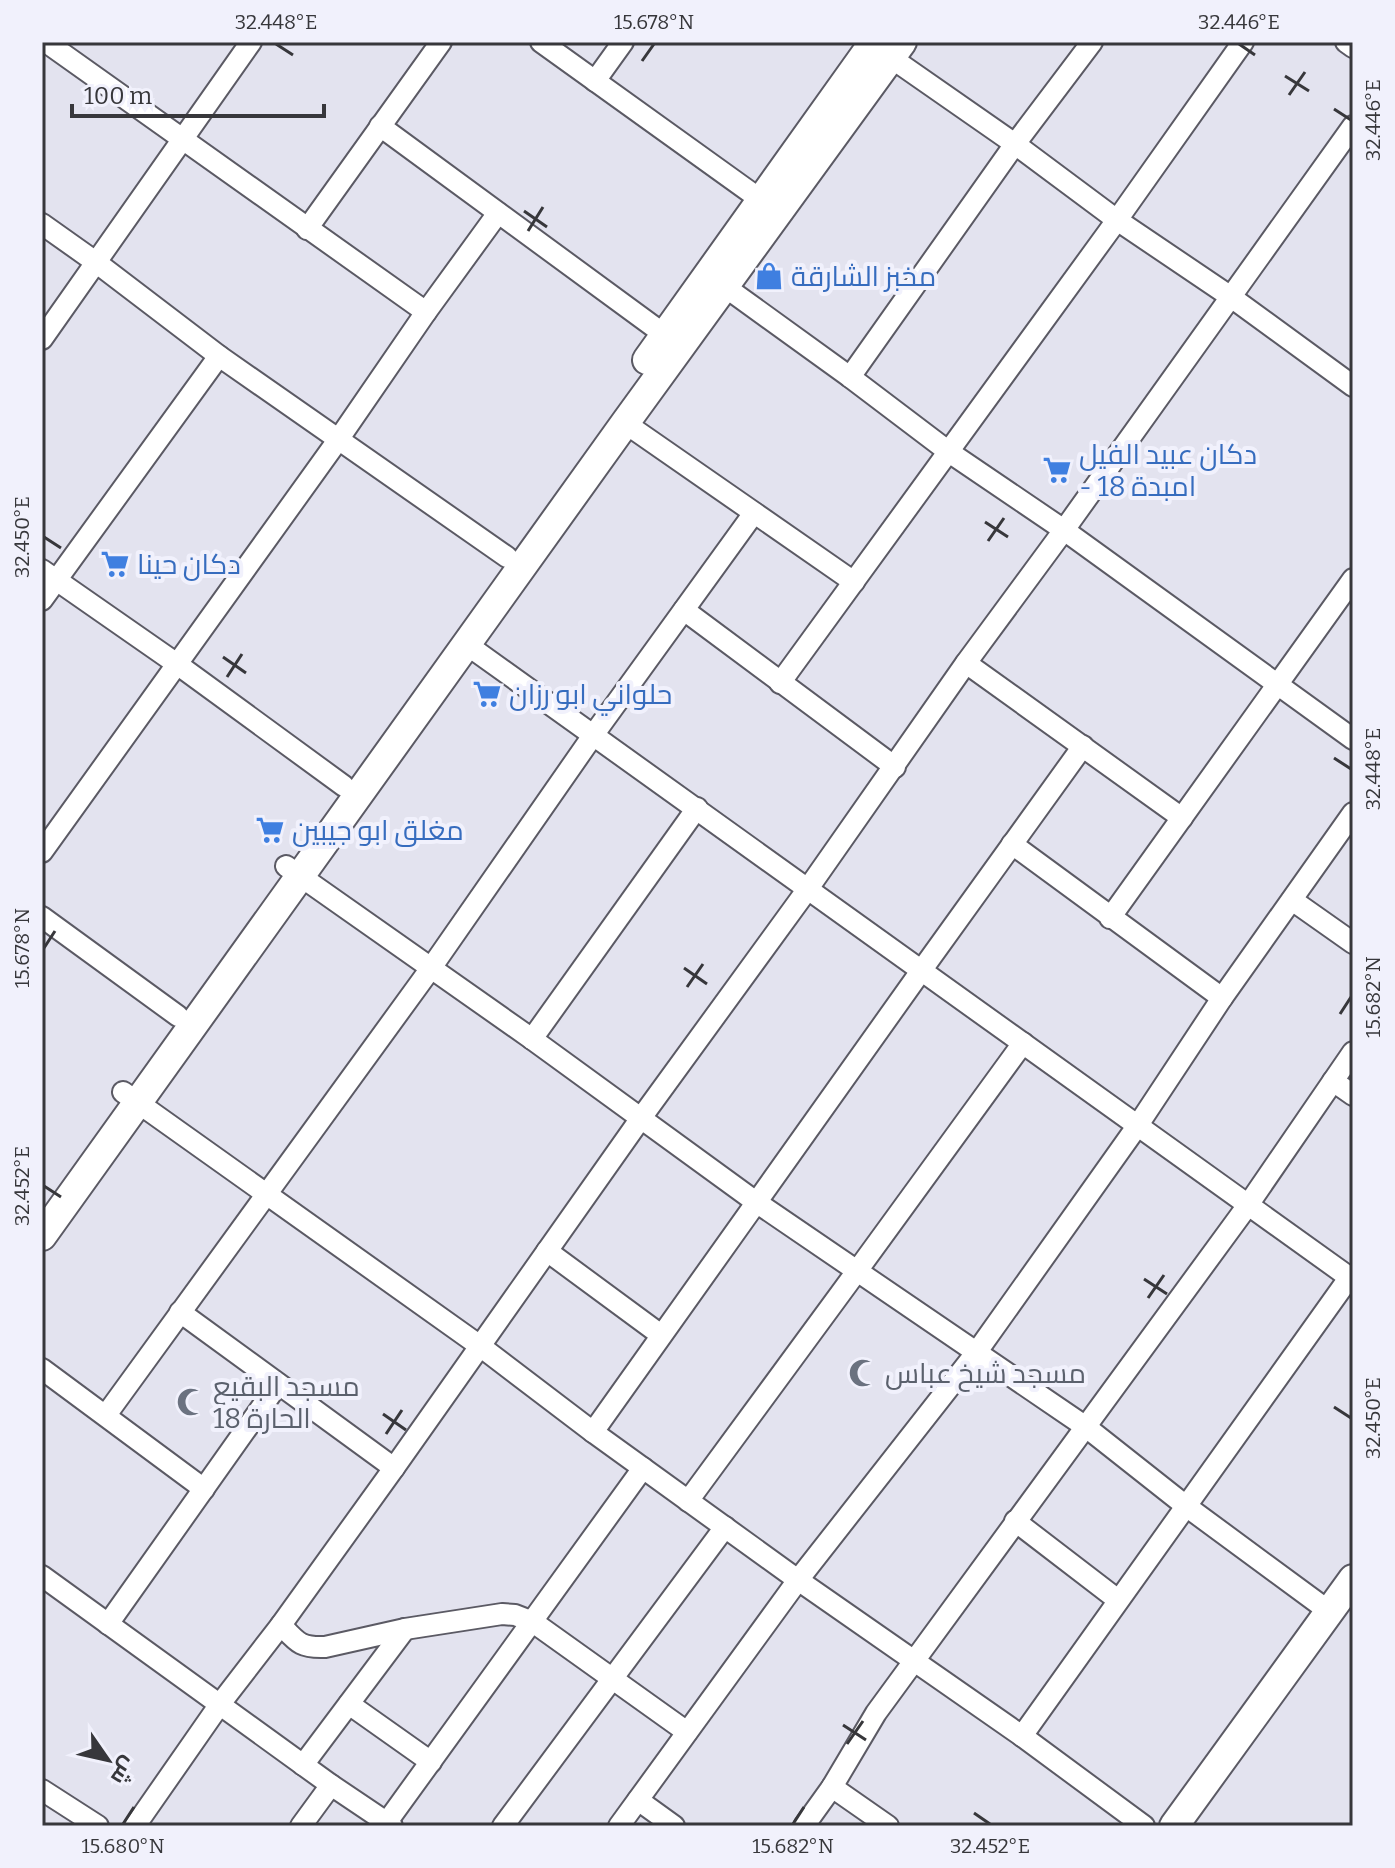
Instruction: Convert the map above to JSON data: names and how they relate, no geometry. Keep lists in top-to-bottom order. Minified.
{"places":{"shop":["مخبز الشارقة"],"supermarket":["دكان عبيد الفيل - امبدة 18","دكان حينا","حلواني ابو رزان","مغلق ابو جيبين"],"mosque":["مسجد شيخ عباس","مسجد البقيع الحارة 18"]},"scale_bar":"100 m","north":"bottom right","coordinates":["32.448°E","15.678°N","32.446°E","32.450°E","15.682°N","32.452°E","15.680°N"]}
